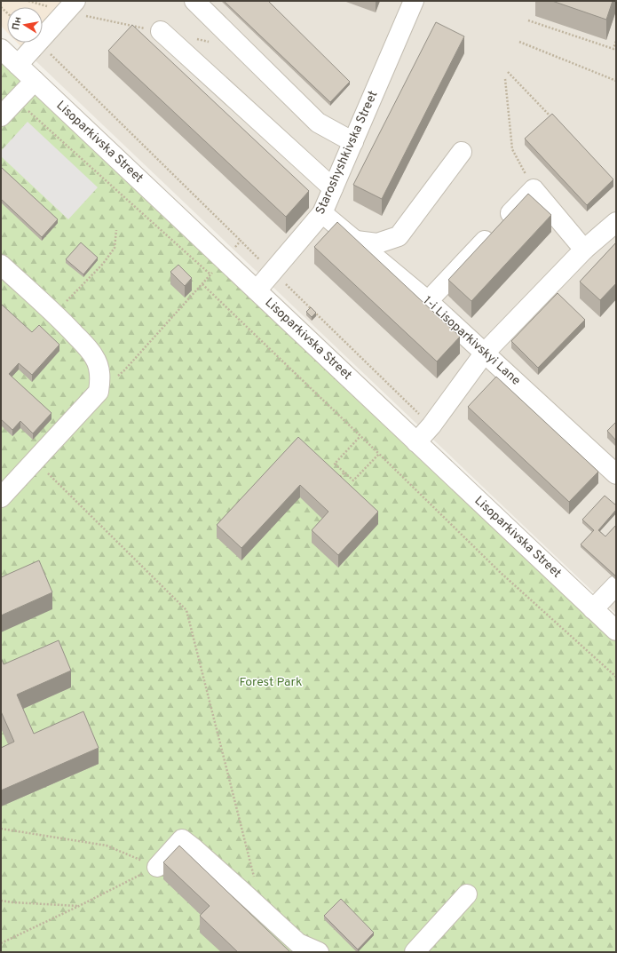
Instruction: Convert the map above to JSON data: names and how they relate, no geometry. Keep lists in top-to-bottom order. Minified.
{"streets":{"street":["Lisoparkivska Street","Staroshyshkivska Street","1-i Lisoparkivskyi Lane"]},"crossings":[["Lisoparkivska Street","Staroshyshkivska Street"],["Staroshyshkivska Street","1-i Lisoparkivskyi Lane"]],"parks":["Forest Park"],"north":"left"}
